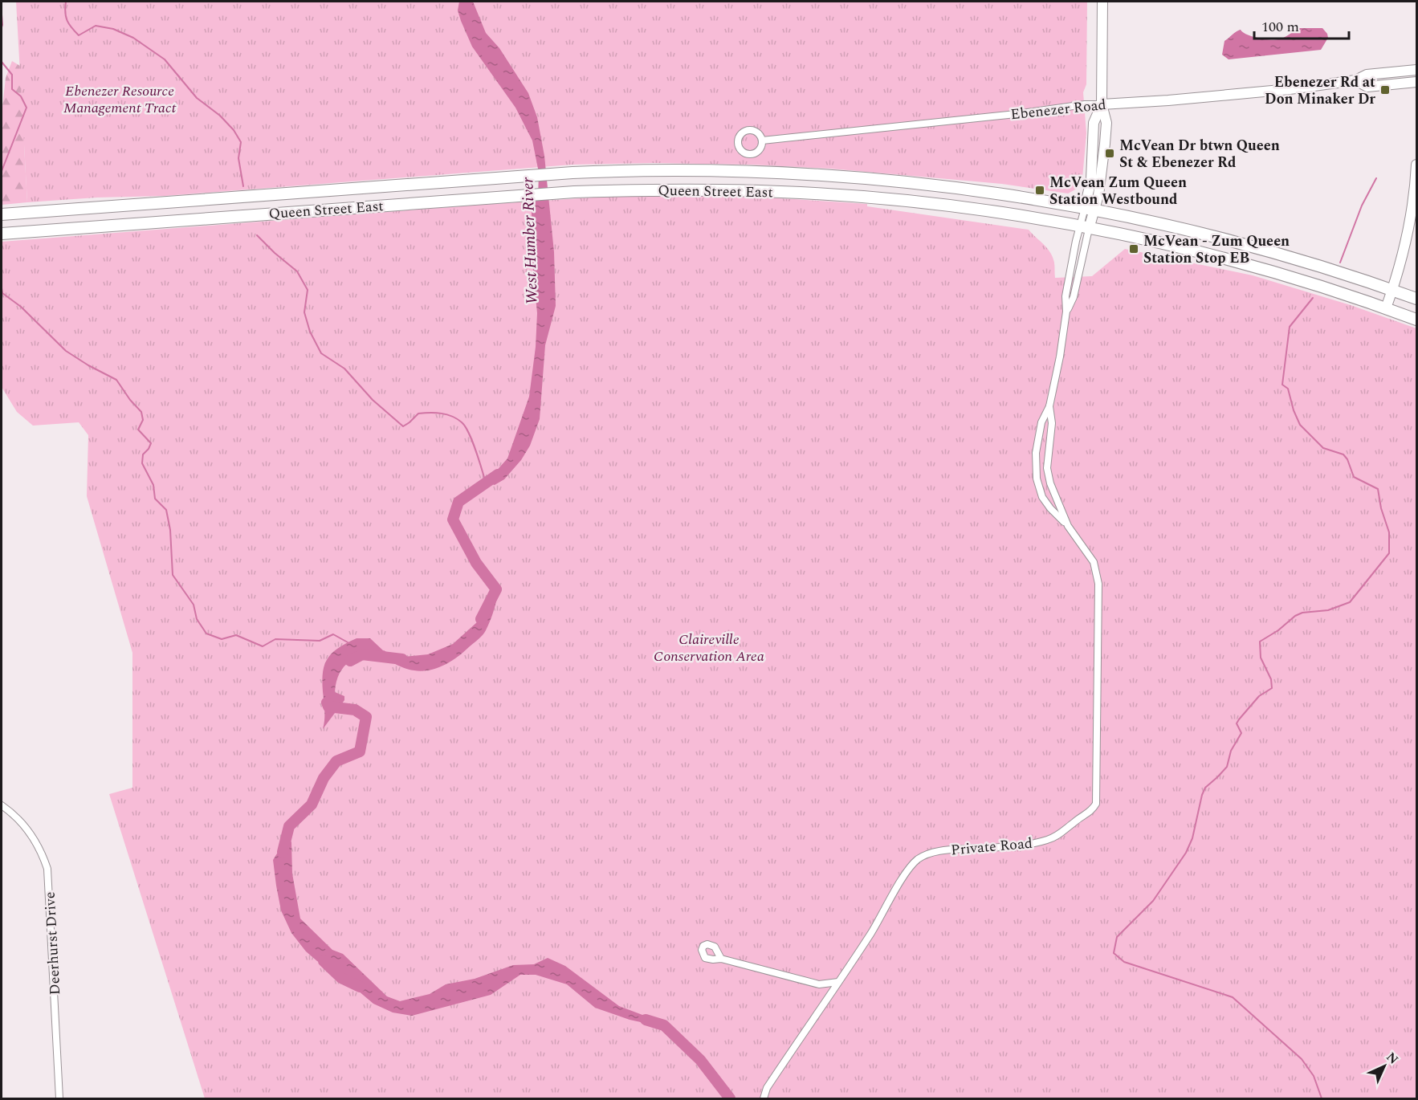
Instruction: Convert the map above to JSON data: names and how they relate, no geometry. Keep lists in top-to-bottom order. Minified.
{"streets":{"main road":["Ebenezer Road","Queen Street East"],"street":["Private Road","Deerhurst Drive"]},"water":["West Humber River"],"parks":["Ebenezer Resource Management Tract","Claireville Conservation Area"],"places":{"transit":["Ebenezer Rd at Don Minaker Dr","McVean Dr btwn Queen St & Ebenezer Rd","McVean Zum Queen Station Westbound","McVean - Zum Queen Station Stop EB"]},"scale_bar":"100 m","north":"top right"}
